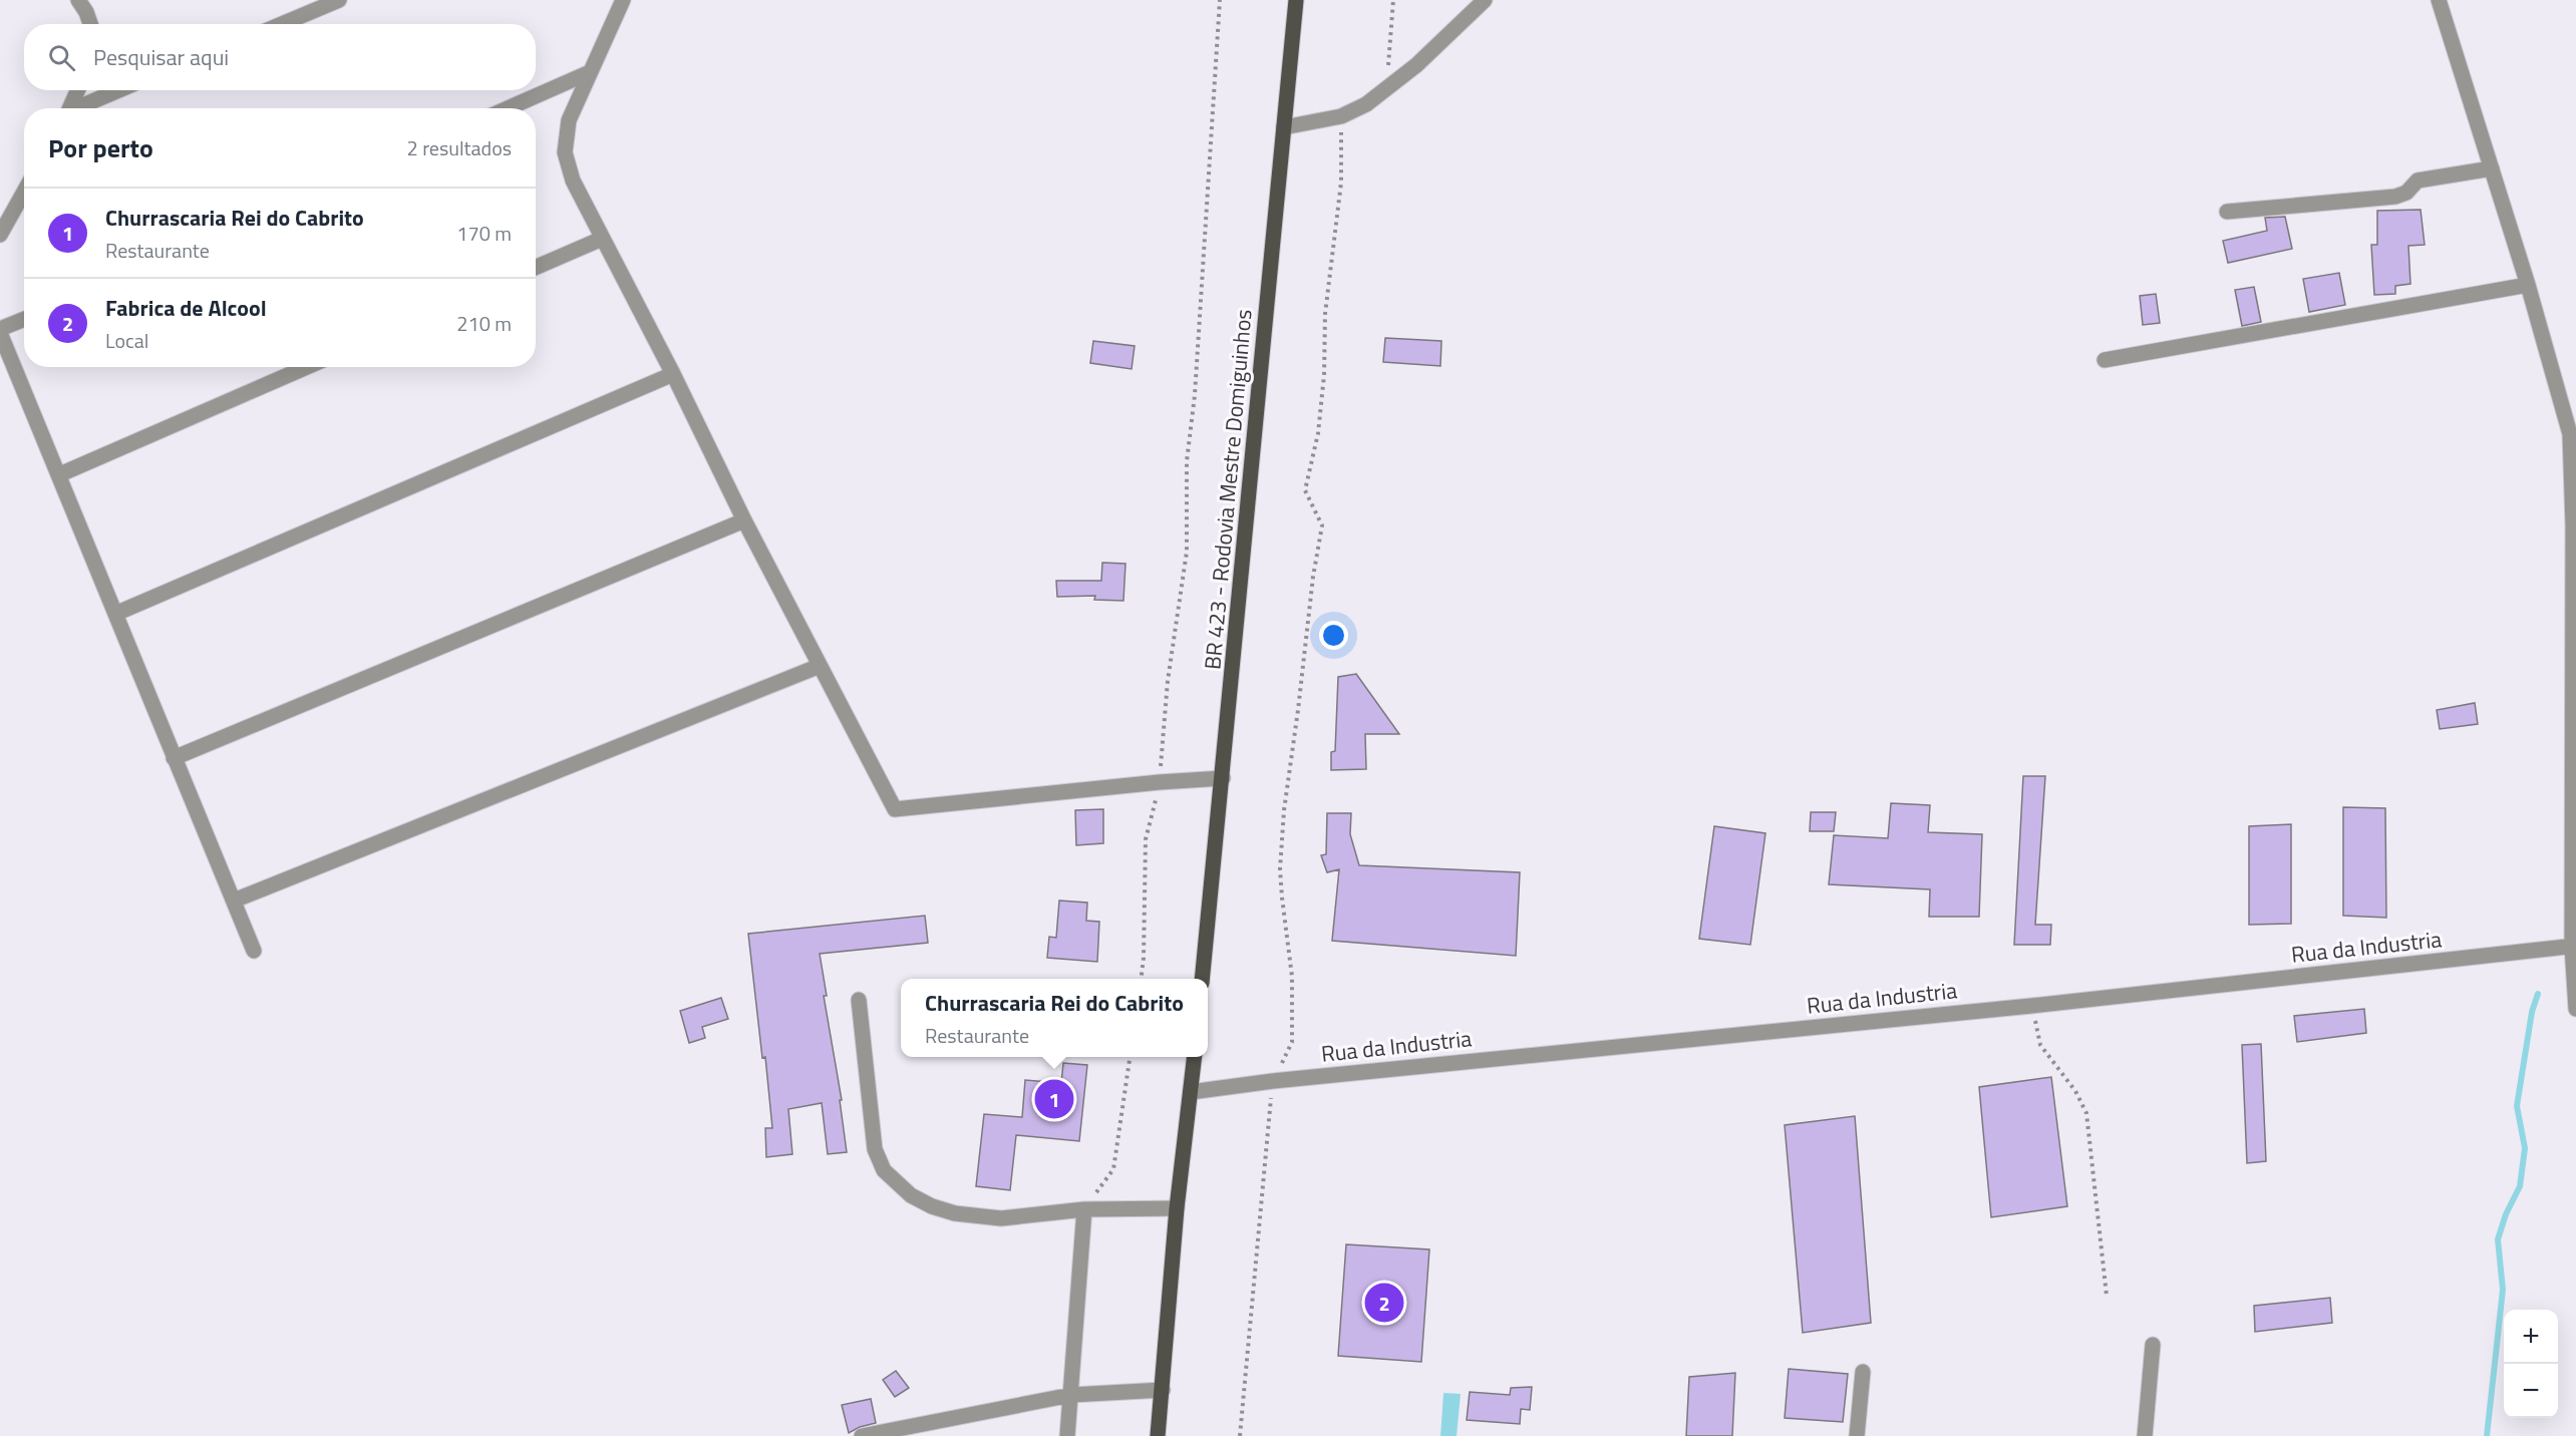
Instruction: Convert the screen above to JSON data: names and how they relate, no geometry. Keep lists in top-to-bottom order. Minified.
{"streets":{"main road":["BR 423 - Rodovia Mestre Domiguinhos"],"street":["Rua da Industria"]},"page":{"search":"Pesquisar aqui","heading":["Por perto","2 resultados"],"list":[{"mark":"1","name":"Churrascaria Rei do Cabrito","note":"Restaurante","value":"170 m"},{"mark":"2","name":"Fabrica de Alcool","note":"Local","value":"210 m"}],"popup":["Churrascaria Rei do Cabrito","Restaurante"],"pins":["1","2"],"map_buttons":["+","−"]}}
